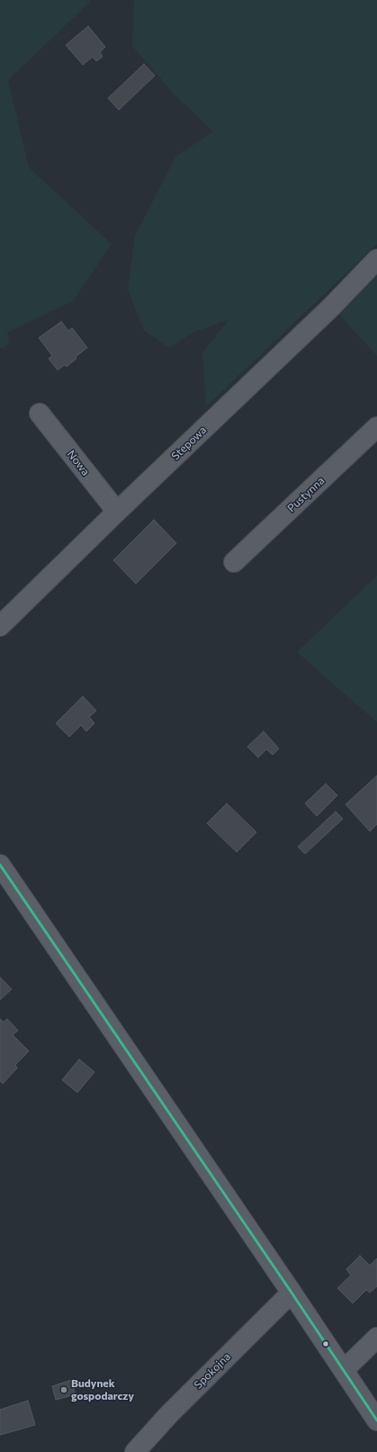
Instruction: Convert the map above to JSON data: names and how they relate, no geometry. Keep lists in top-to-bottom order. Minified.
{"streets":{"street":["Stepowa","Nowa","Pustynna","Spokojna"]},"crossings":[["Stepowa","Nowa"]],"places":["Budynek gospodarczy"]}
